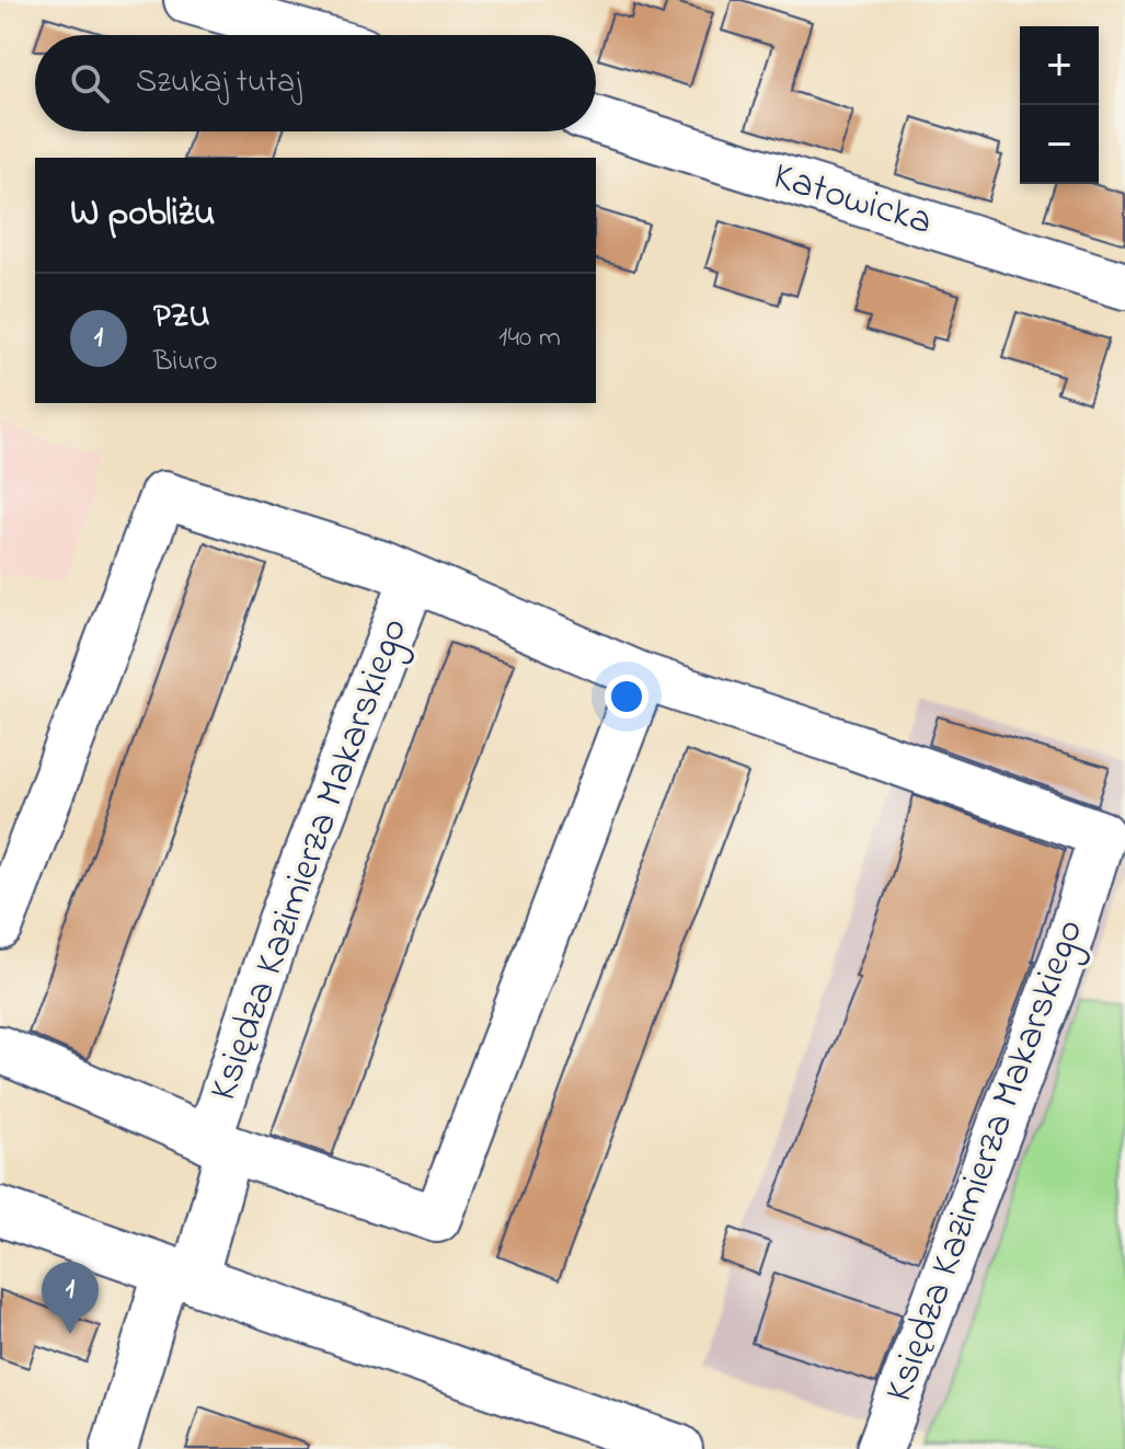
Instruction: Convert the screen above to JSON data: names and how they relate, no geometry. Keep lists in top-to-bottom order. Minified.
{"streets":{"street":["Katowicka","Księdza Kazimierza Makarskiego"]},"page":{"map_buttons":["+","−"],"search":"Szukaj tutaj","heading":"W pobliżu","list":[{"mark":"1","name":"PZU","note":"Biuro","value":"140 m"}],"pins":"1"}}
